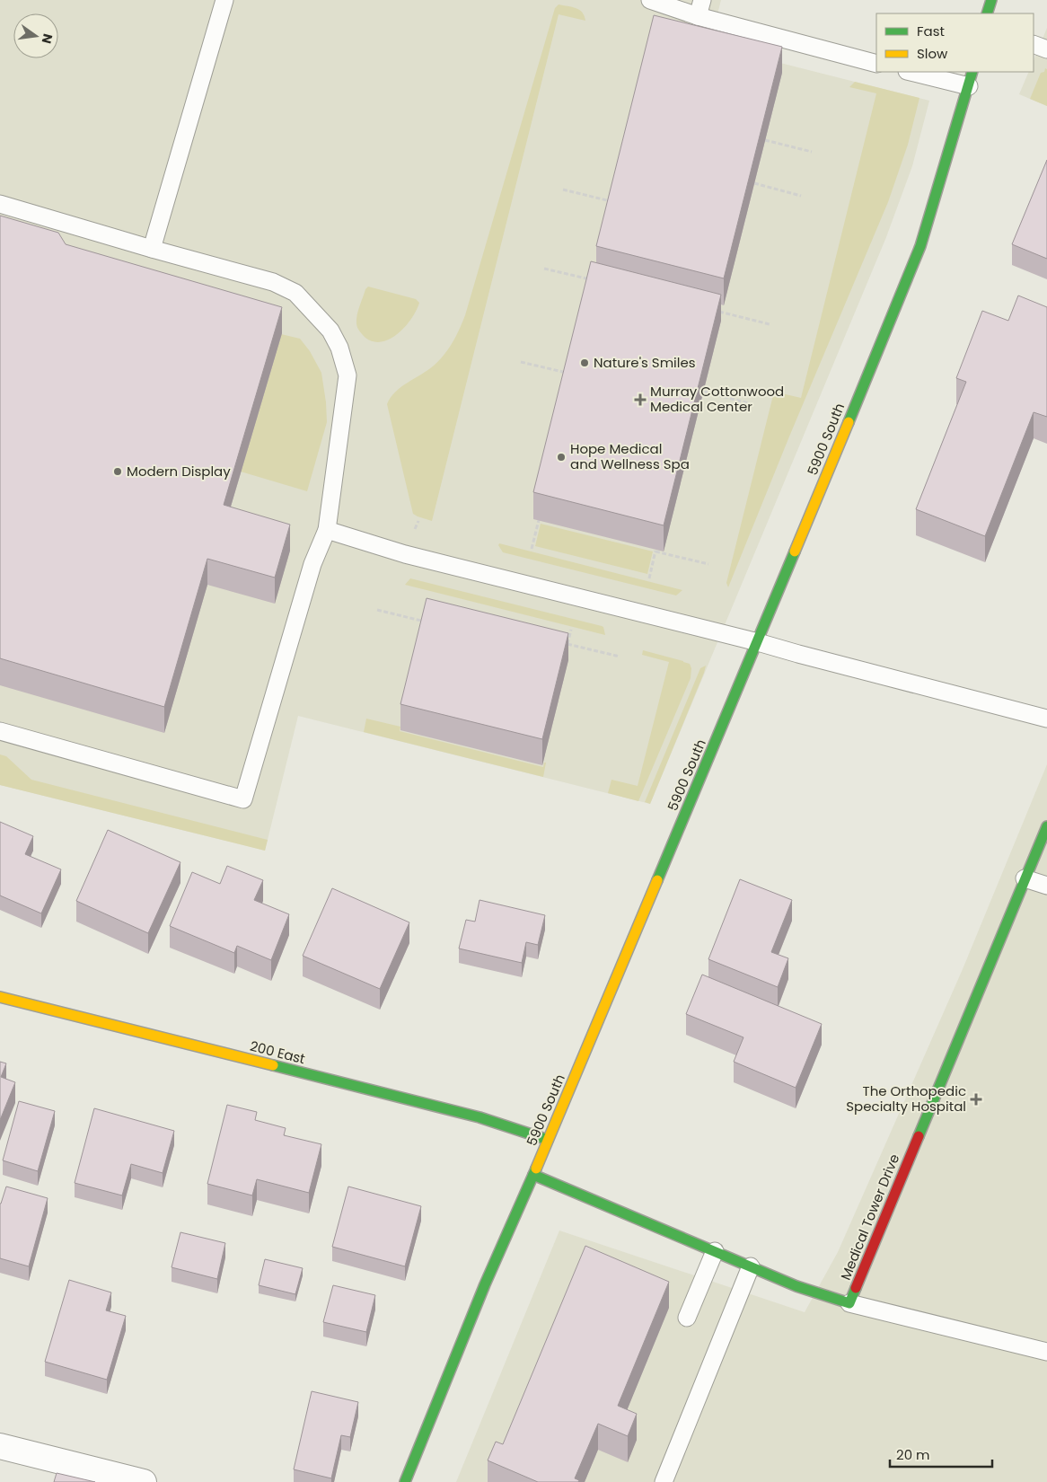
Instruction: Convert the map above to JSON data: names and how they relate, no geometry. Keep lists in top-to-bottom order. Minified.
{"streets":{"main road":["5900 South","200 East","Medical Tower Drive"]},"crossings":[["5900 South","200 East"]],"places":{"other":["Nature's Smiles","Hope Medical and Wellness Spa","Modern Display"],"health":["Murray Cottonwood Medical Center","The Orthopedic Specialty Hospital"]},"legend":["Fast","Slow"],"scale_bar":"20 m","north":"right"}
